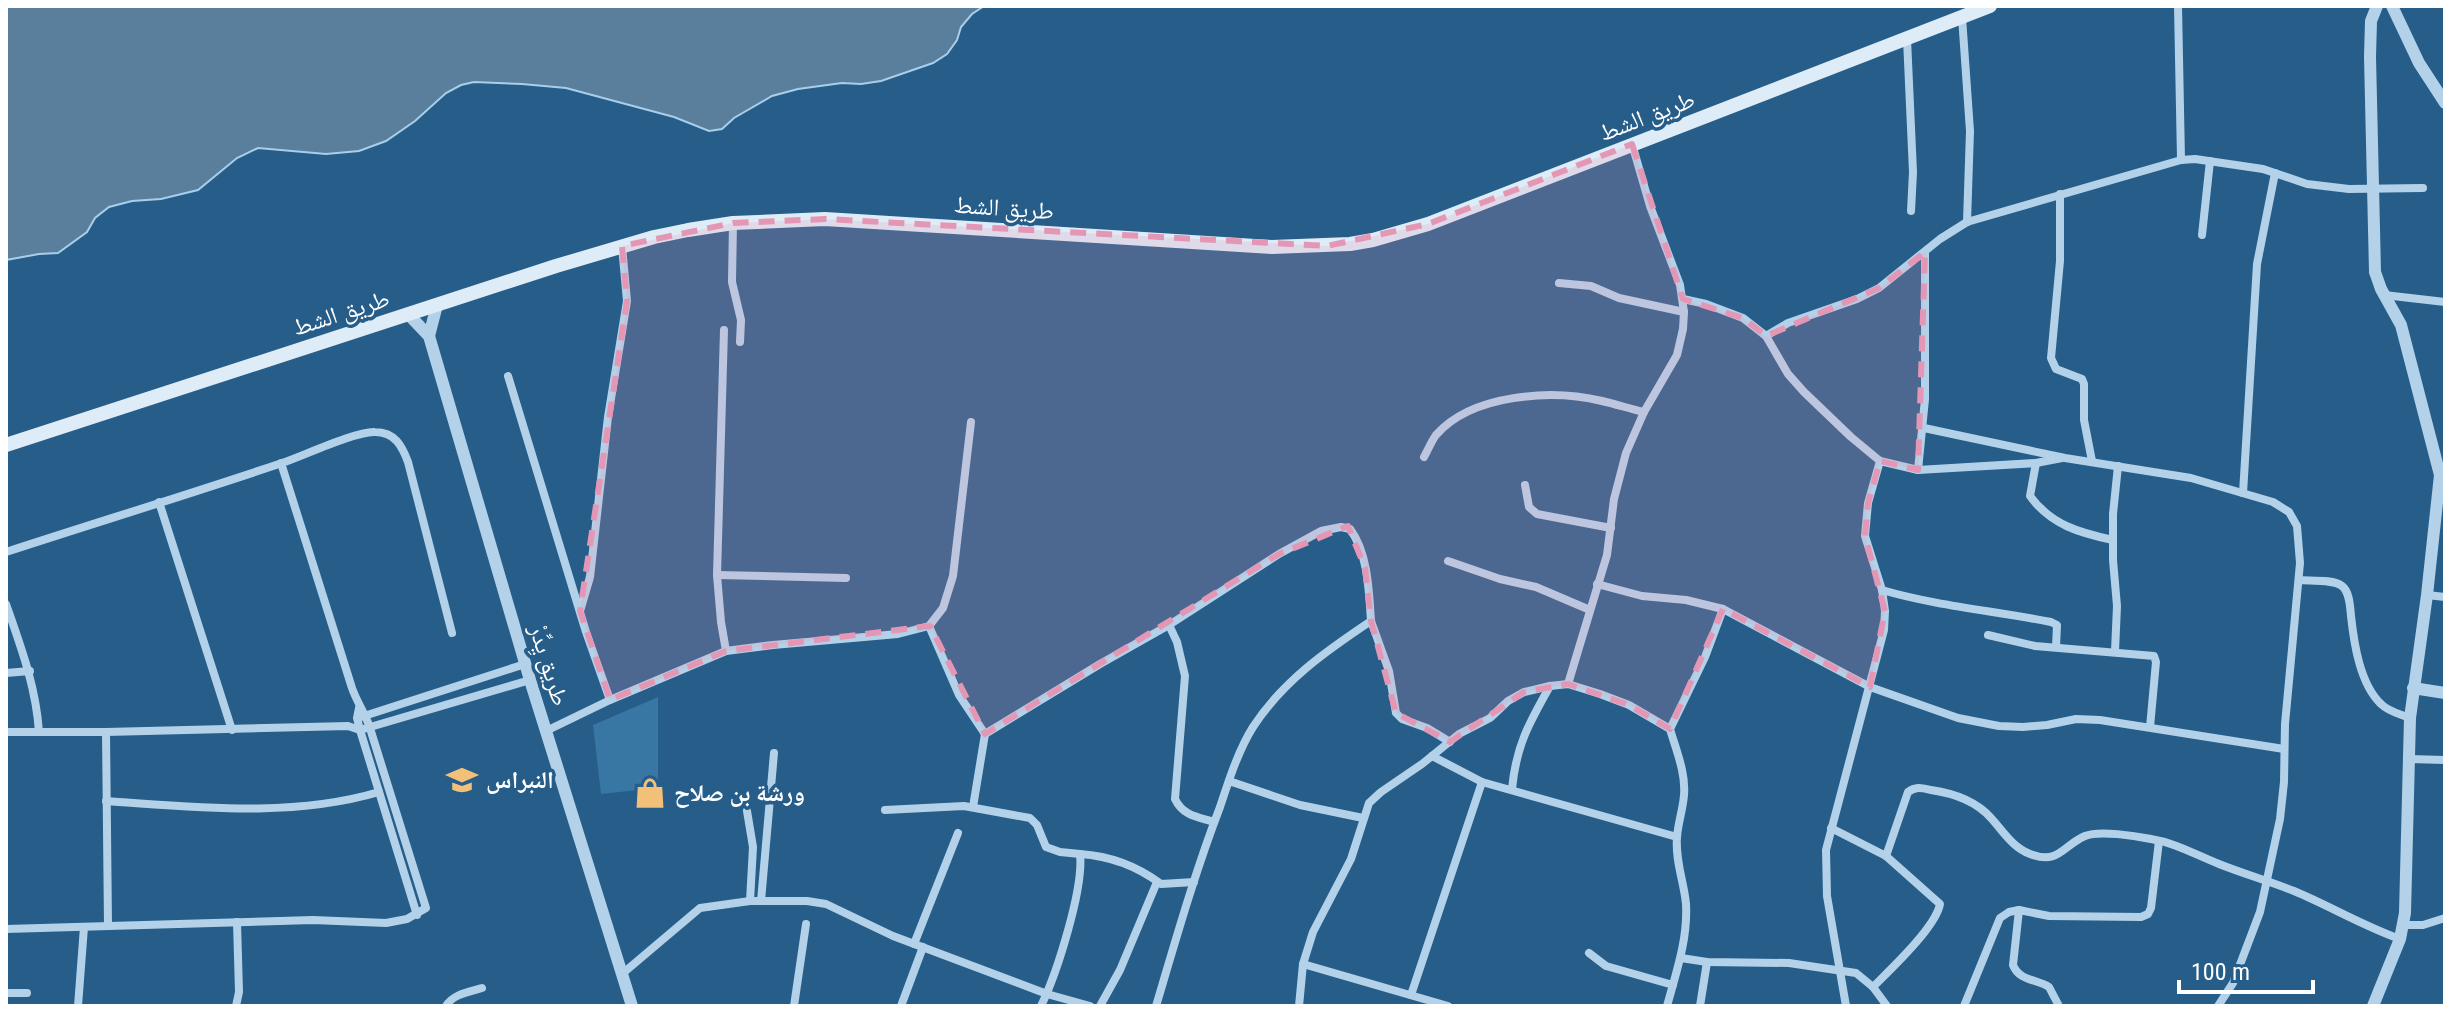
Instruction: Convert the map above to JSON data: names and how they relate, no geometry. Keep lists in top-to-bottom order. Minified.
{"streets":{"main road":["طريق الشط"],"street":["طريق يِدِّرْ"]},"crossings":[["طريق الشط","طريق يِدِّرْ"]],"places":{"school or university":["النبراس"],"shop":["ورشة بن صلاح"]},"scale_bar":"100 m"}
